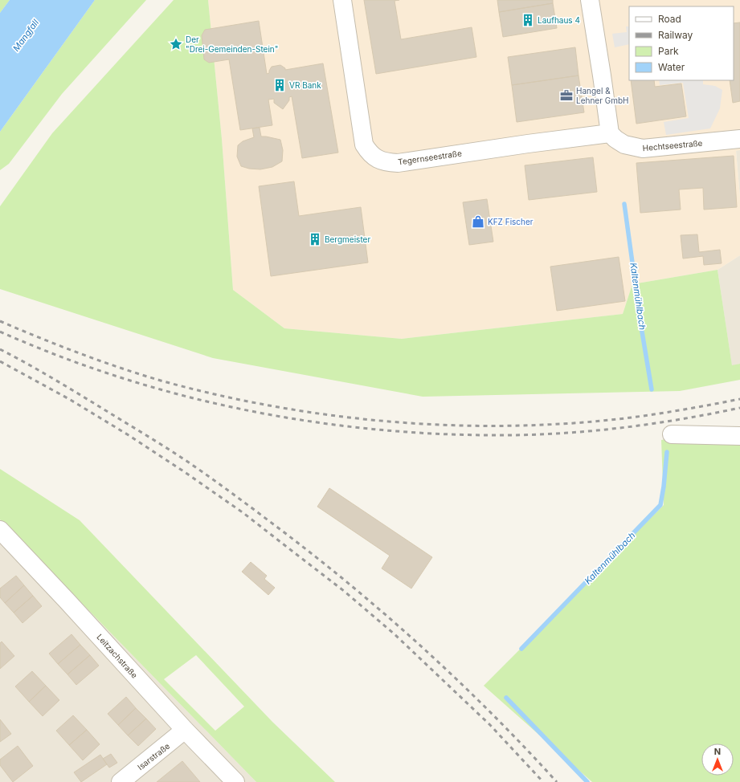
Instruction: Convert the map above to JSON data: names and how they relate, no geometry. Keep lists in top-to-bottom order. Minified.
{"streets":{"street":["Hechtseestraße","Tegernseestraße","Leitzachstraße","Isarstraße"]},"crossings":[["Hechtseestraße","Tegernseestraße"],["Leitzachstraße","Isarstraße"]],"water":["Mangfall","Kaltenmühlbach"],"places":{"building":["Laufhaus 4","VR Bank","Bergmeister"],"place":["Der \"Drei-Gemeinden-Stein\""],"office":["Hangel & Lehner GmbH"],"shop":["KFZ Fischer"]},"legend":["Road","Railway","Park","Water"],"north":"top"}
